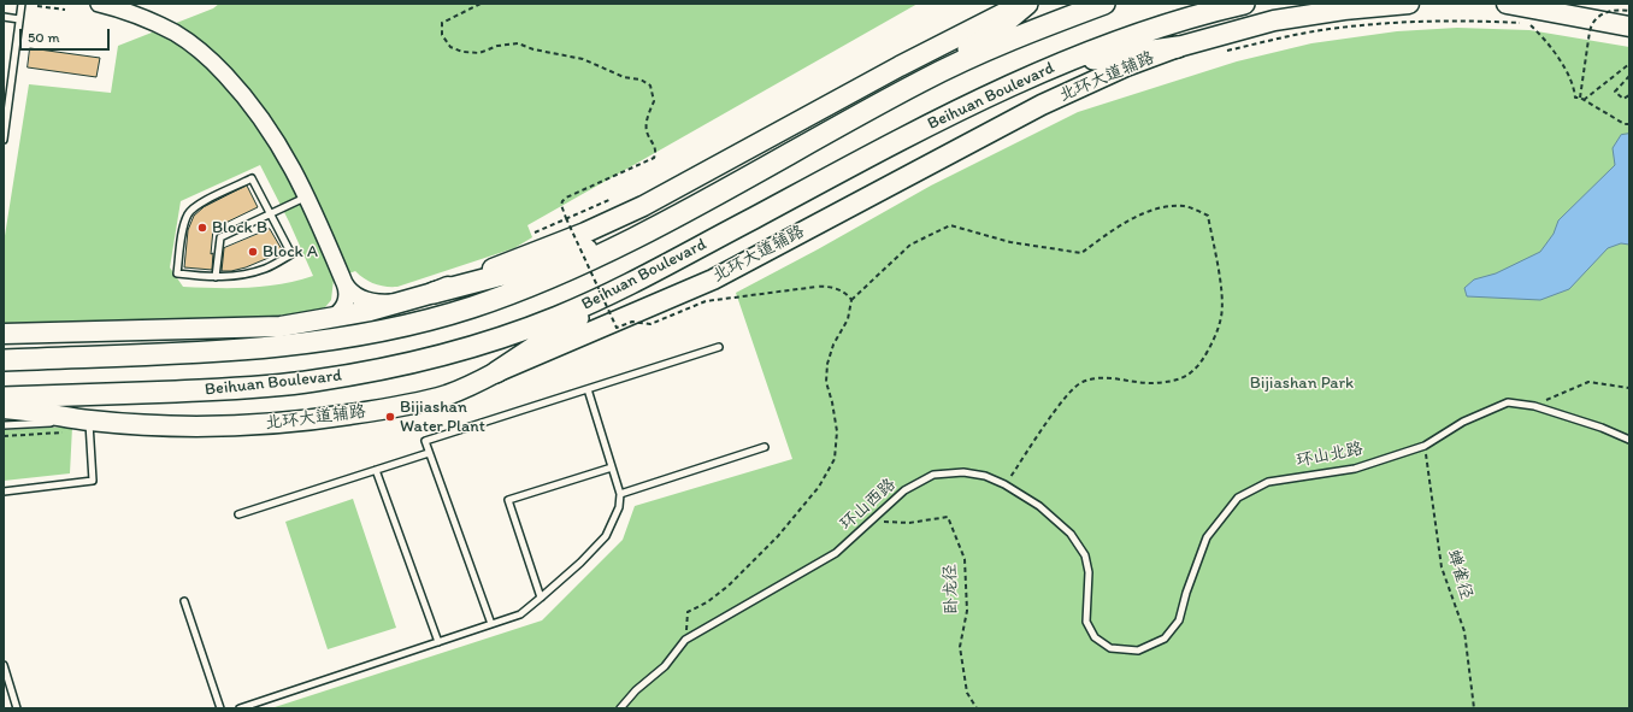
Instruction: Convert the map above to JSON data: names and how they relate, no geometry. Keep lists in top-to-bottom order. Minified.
{"streets":{"highway":["Beihuan Boulevard"],"main road":["北环大道辅路"],"lane":["环山北路","环山西路"],"path":["蝉雀径","卧龙径"]},"crossings":[["环山北路","环山西路"],["环山北路","蝉雀径"],["环山西路","卧龙径"]],"parks":["Bijiashan Park"],"places":["Block B","Block A","Bijiashan Water Plant"],"scale_bar":"50 m"}
